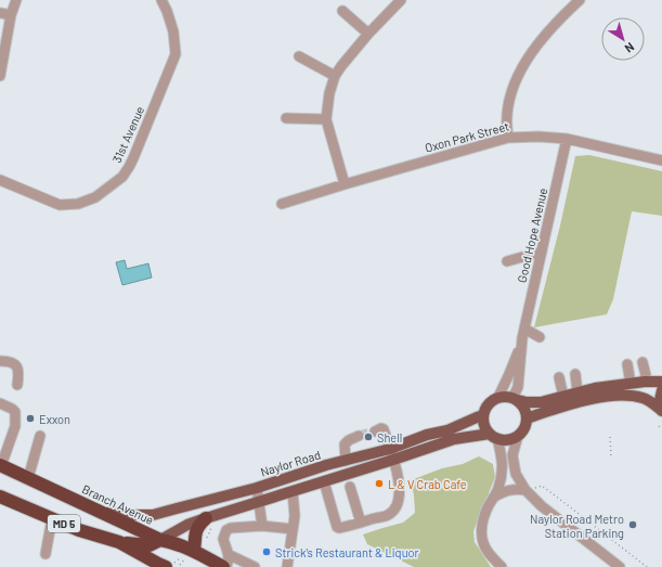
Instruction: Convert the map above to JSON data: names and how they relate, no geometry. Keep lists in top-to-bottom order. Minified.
{"streets":{"highway":["Branch Avenue","MD 5"],"main road":["Naylor Road"],"street":["31st Avenue","Oxon Park Street","Good Hope Avenue"]},"crossings":[["Oxon Park Street","Good Hope Avenue"],["Good Hope Avenue","Naylor Road"],["Naylor Road","Branch Avenue"]],"places":["Exxon","Shell","L & V Crab Cafe","Naylor Road Metro Station Parking","Strick's Restaurant & Liquor"],"north":"bottom right"}
